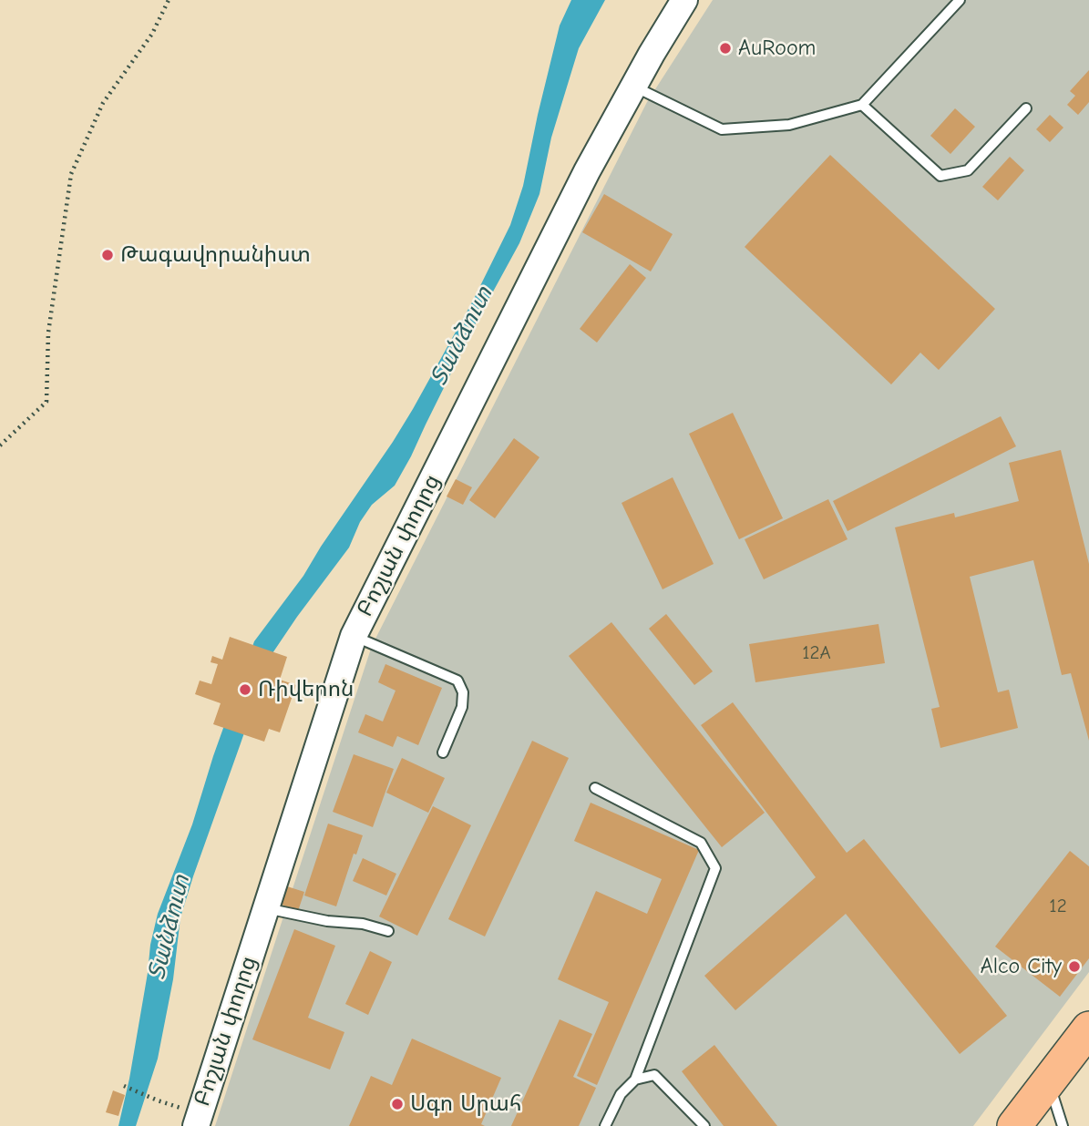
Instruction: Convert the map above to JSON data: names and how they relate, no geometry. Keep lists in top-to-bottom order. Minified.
{"streets":{"street":["Բոշյան փողոց"]},"water":["Տանձուտ"],"places":["AuRoom","Թագավորանիստ","Ռիվերոն","Alco City","Սգո Սրահ"],"house_numbers":["12A","12"]}
